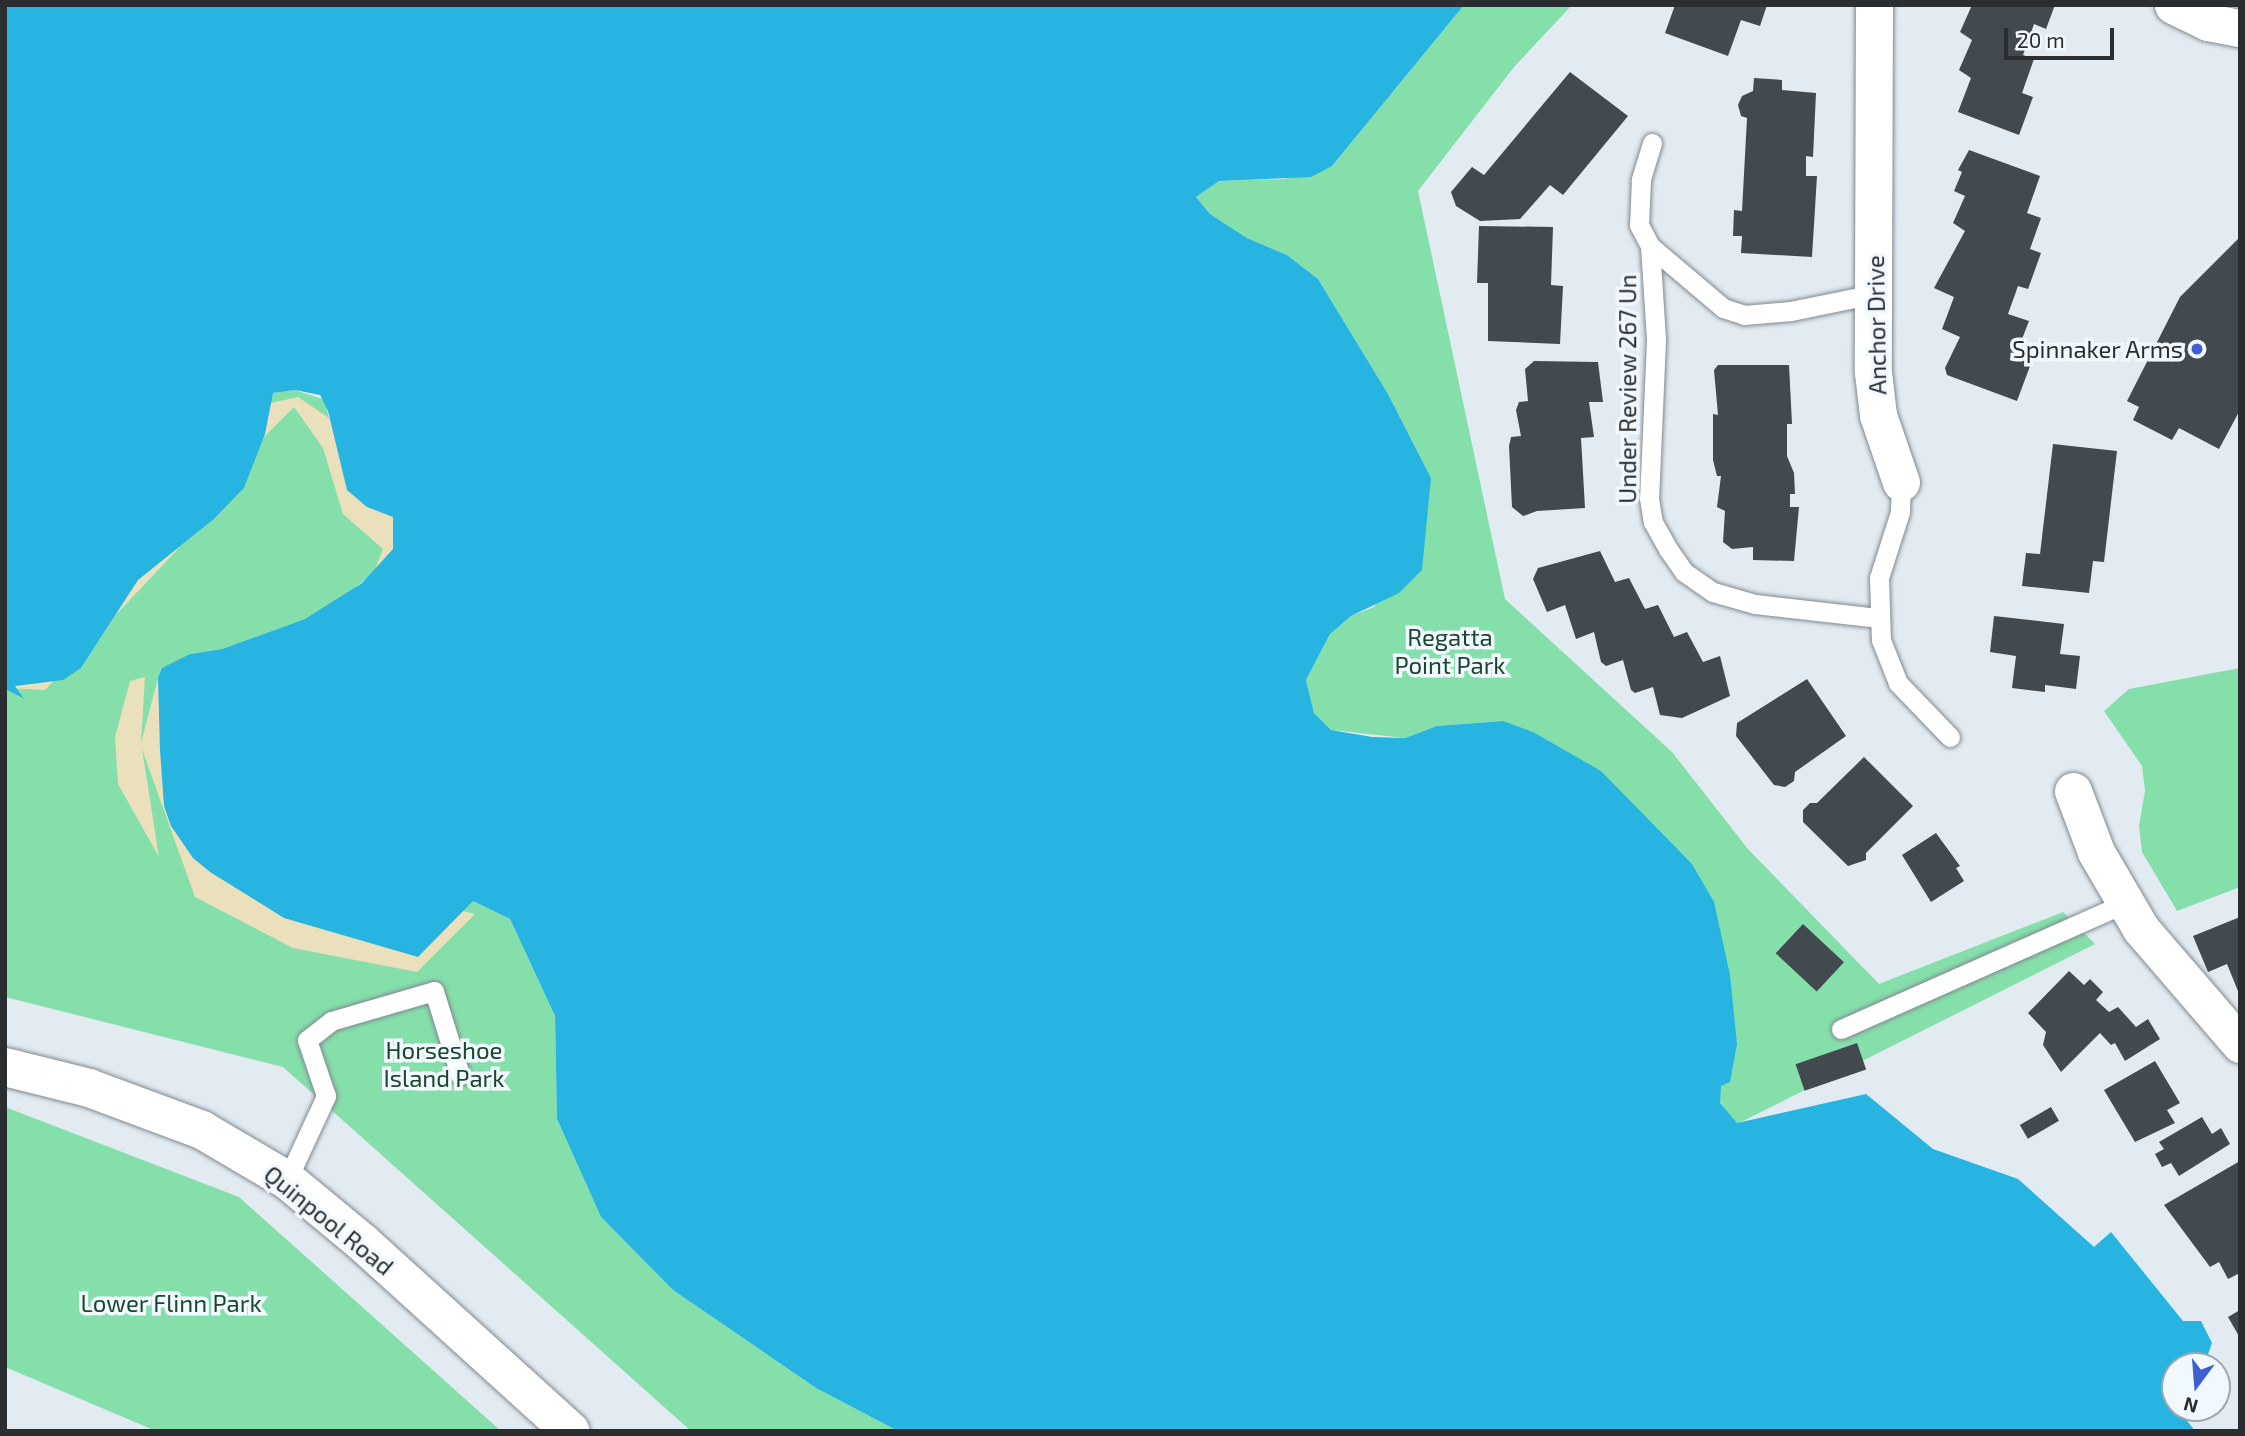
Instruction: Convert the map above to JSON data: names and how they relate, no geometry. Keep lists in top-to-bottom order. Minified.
{"streets":{"main road":["Quinpool Road"],"street":["Anchor Drive"],"lane":["Under Review 267 Un"]},"crossings":[["Anchor Drive","Under Review 267 Un"]],"parks":["Regatta Point Park","Horseshoe Island Park","Lower Flinn Park"],"places":["Spinnaker Arms"],"scale_bar":"20 m","north":"bottom"}
